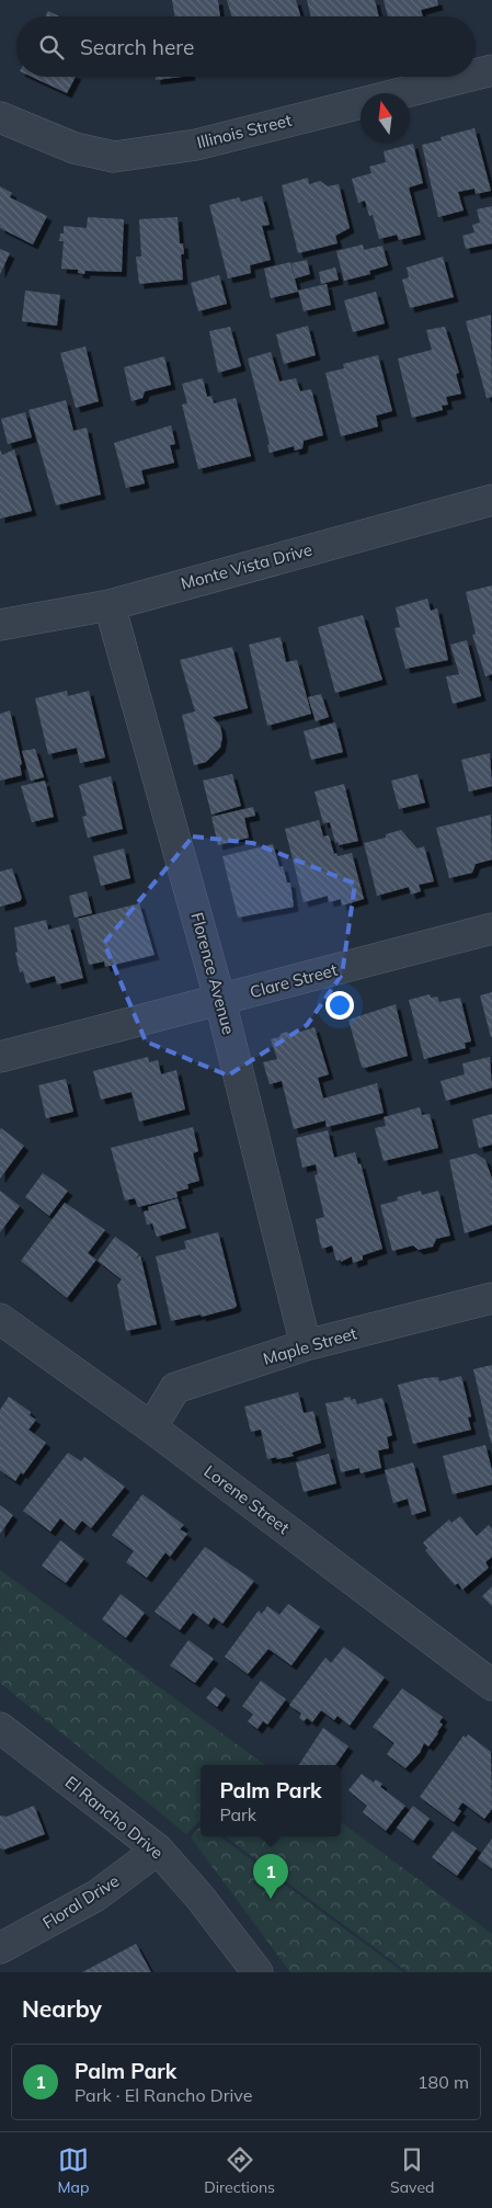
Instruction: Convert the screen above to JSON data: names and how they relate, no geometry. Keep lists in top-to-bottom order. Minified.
{"streets":{"street":["Illinois Street","Monte Vista Drive","Florence Avenue","Clare Street","Maple Street","Lorene Street","El Rancho Drive","Floral Drive"]},"crossings":[["Monte Vista Drive","Florence Avenue"],["Florence Avenue","Clare Street"],["Florence Avenue","Maple Street"],["Maple Street","Lorene Street"],["El Rancho Drive","Floral Drive"]],"north":"top","page":{"search":"Search here","popup":["Palm Park","Park"],"pins":"1","heading":"Nearby","list":[{"mark":"1","name":"Palm Park","note":"Park · El Rancho Drive","value":"180 m"}],"nav":["Map","Directions","Saved"]}}
